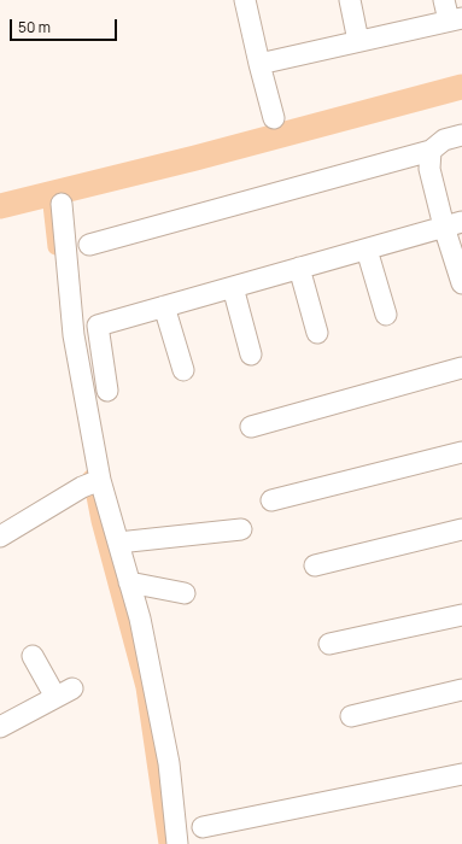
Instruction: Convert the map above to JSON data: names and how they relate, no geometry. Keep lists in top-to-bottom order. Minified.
{"scale_bar":"50 m"}
